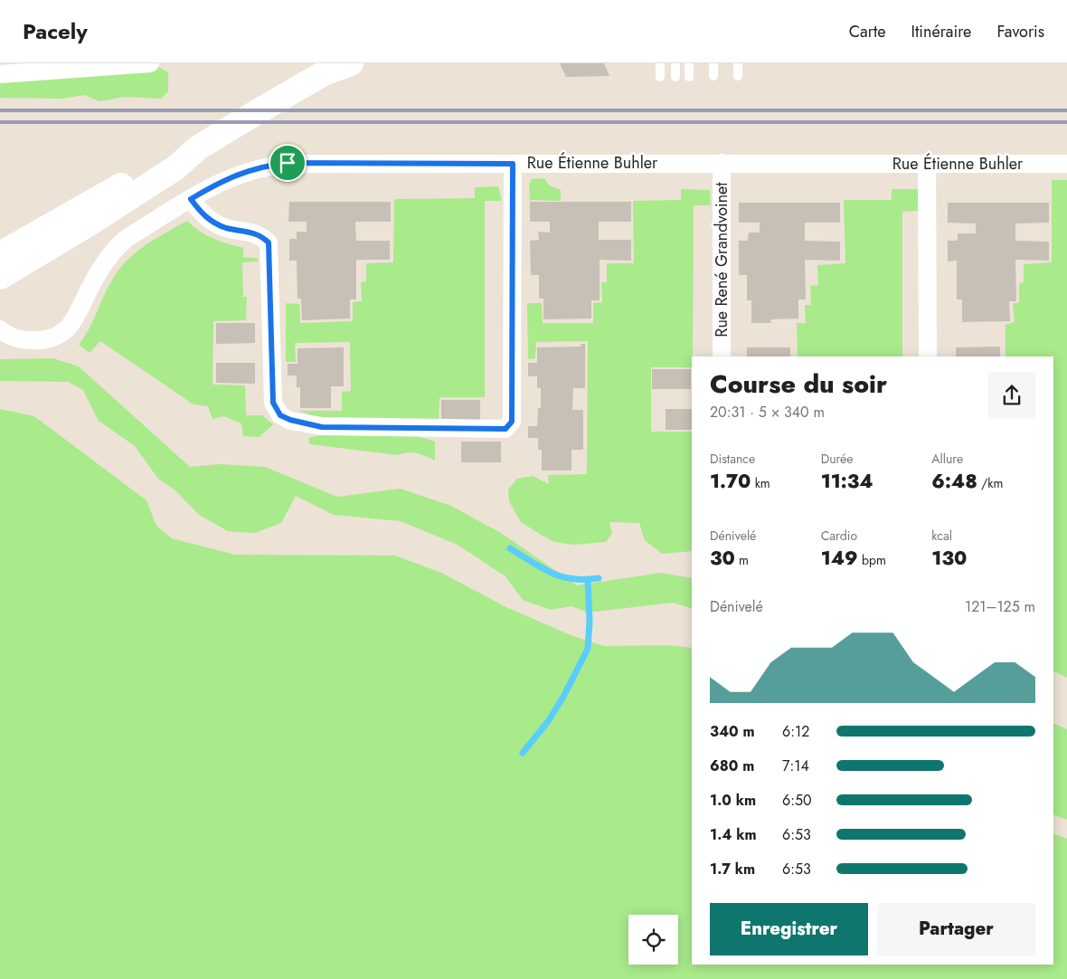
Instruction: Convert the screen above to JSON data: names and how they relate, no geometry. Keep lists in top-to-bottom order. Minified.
{"streets":{"street":["Rue Étienne Buhler","Rue René Grandvoinet"]},"crossings":[["Rue Étienne Buhler","Rue René Grandvoinet"]],"page":{"header":"Pacely","nav":["Carte","Itinéraire","Favoris"],"heading":["Course du soir","20:31 · 5 × 340 m"],"stats":[["Distance","1.70 km"],["Durée","11:34"],["Allure","6:48 /km"],["Dénivelé","30 m"],["Cardio","149 bpm"],["kcal","130"]],"chart":["Dénivelé","121–125 m"],"list":[{"name":"340 m","note":"6:12"},{"name":"680 m","note":"7:14"},{"name":"1.0 km","note":"6:50"},{"name":"1.4 km","note":"6:53"},{"name":"1.7 km","note":"6:53"}],"buttons":["Enregistrer","Partager"]}}
